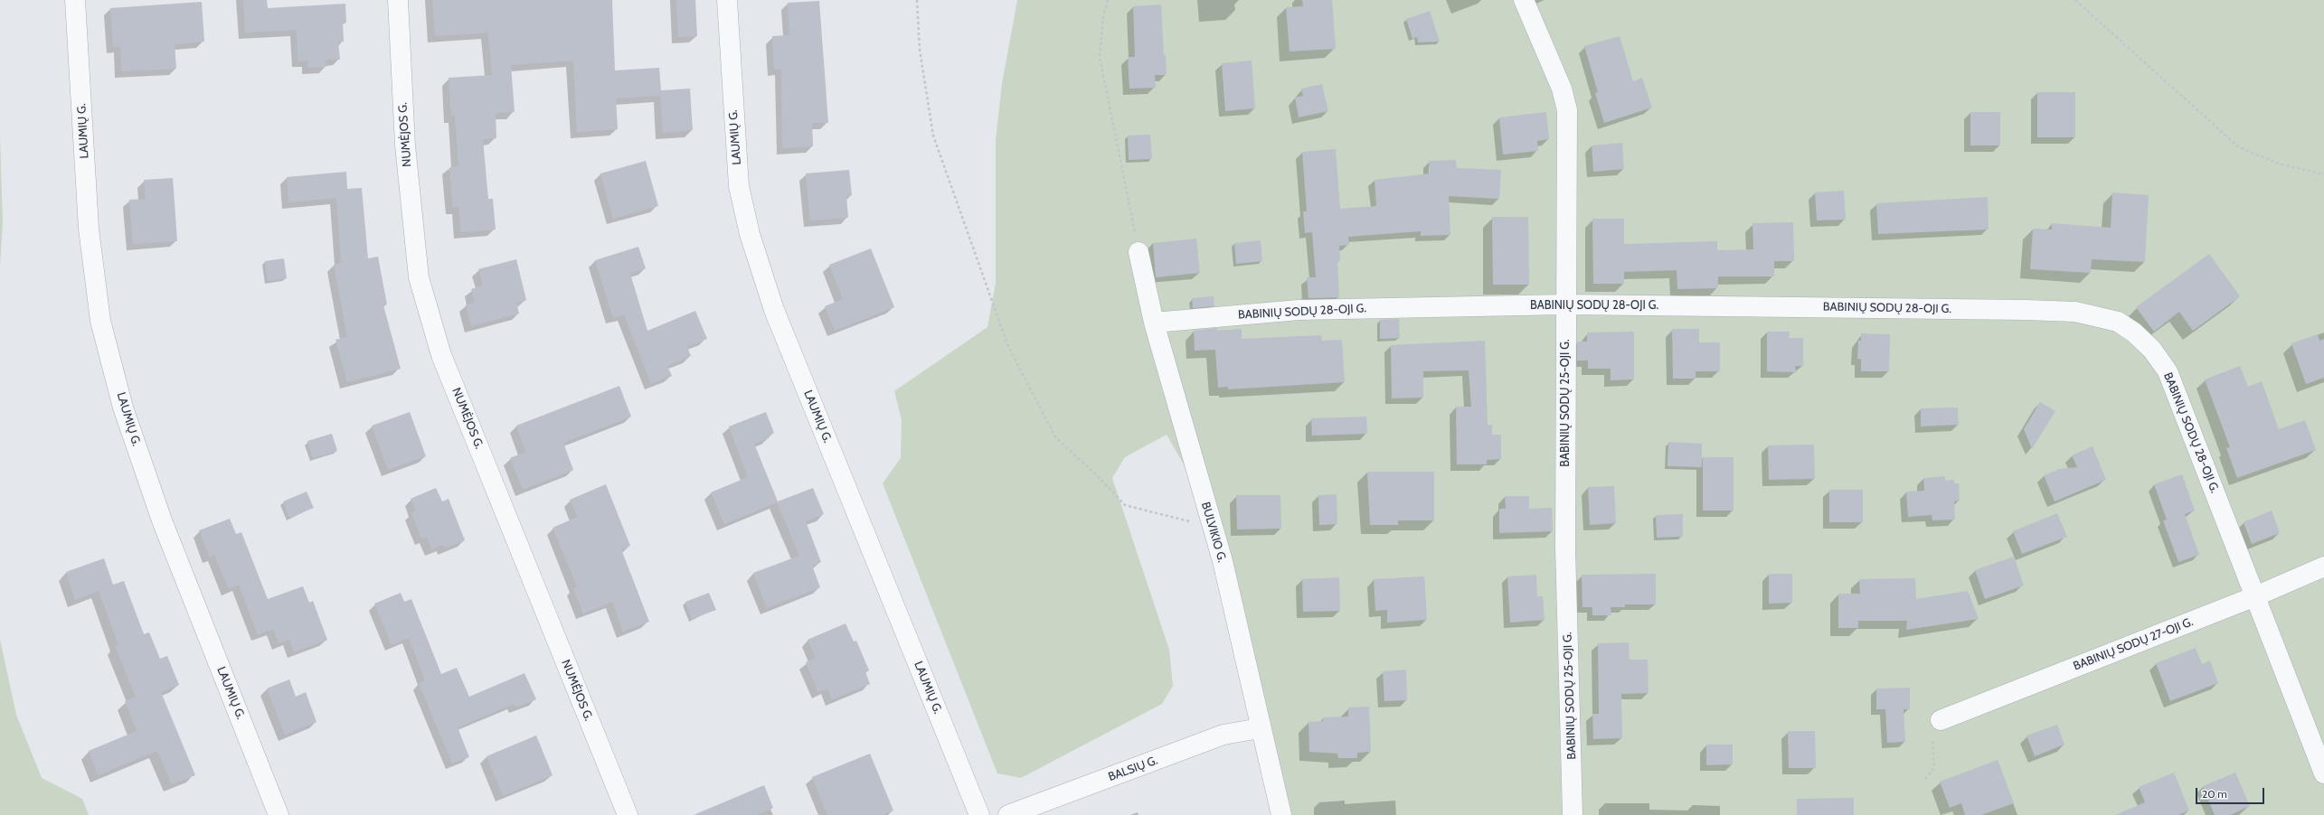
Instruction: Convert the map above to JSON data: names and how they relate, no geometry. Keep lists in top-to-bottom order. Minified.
{"streets":{"street":["LAUMIŲ G.","NUMĖJOS G.","BABINIŲ SODŲ 28-OJI G.","BABINIŲ SODŲ 25-OJI G.","BULVIKIO G.","BABINIŲ SODŲ 27-OJI G.","BALSIŲ G."]},"crossings":[["BABINIŲ SODŲ 28-OJI G.","BABINIŲ SODŲ 25-OJI G."],["BABINIŲ SODŲ 28-OJI G.","BULVIKIO G."],["BABINIŲ SODŲ 28-OJI G.","BABINIŲ SODŲ 27-OJI G."],["BULVIKIO G.","BALSIŲ G."]],"scale_bar":"20 m"}
